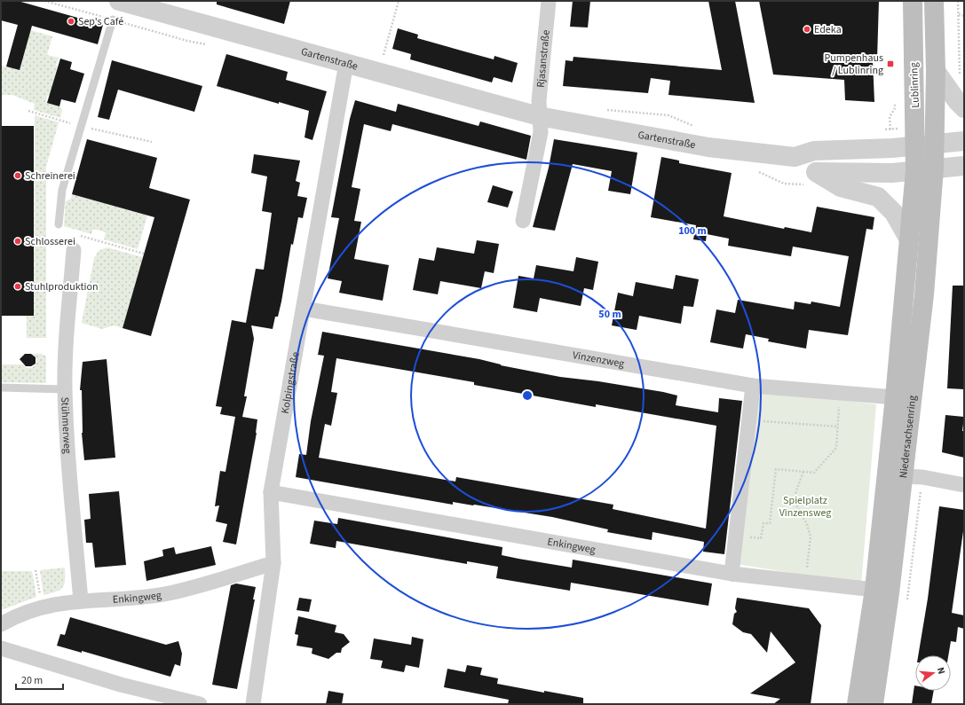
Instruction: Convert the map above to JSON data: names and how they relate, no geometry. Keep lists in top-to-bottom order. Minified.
{"streets":{"main road":["Lublinring","Niedersachsenring"],"street":["Gartenstraße","Rjasanstraße","Vinzenzweg","Kolpingstraße","Stühmerweg","Enkingweg"]},"crossings":[["Gartenstraße","Rjasanstraße"],["Gartenstraße","Lublinring"],["Gartenstraße","Kolpingstraße"],["Gartenstraße","Niedersachsenring"],["Lublinring","Niedersachsenring"],["Vinzenzweg","Kolpingstraße"],["Vinzenzweg","Niedersachsenring"],["Kolpingstraße","Enkingweg"],["Stühmerweg","Enkingweg"],["Niedersachsenring","Enkingweg"]],"parks":["Spielplatz Vinzensweg"],"places":{"other":["Sep's Café","Edeka","Schreinerei","Schlosserei","Stuhlproduktion"],"transit":["Pumpenhaus / Lublinring"]},"scale_bar":"20 m","north":"right","rings":["100 m","50 m"]}
